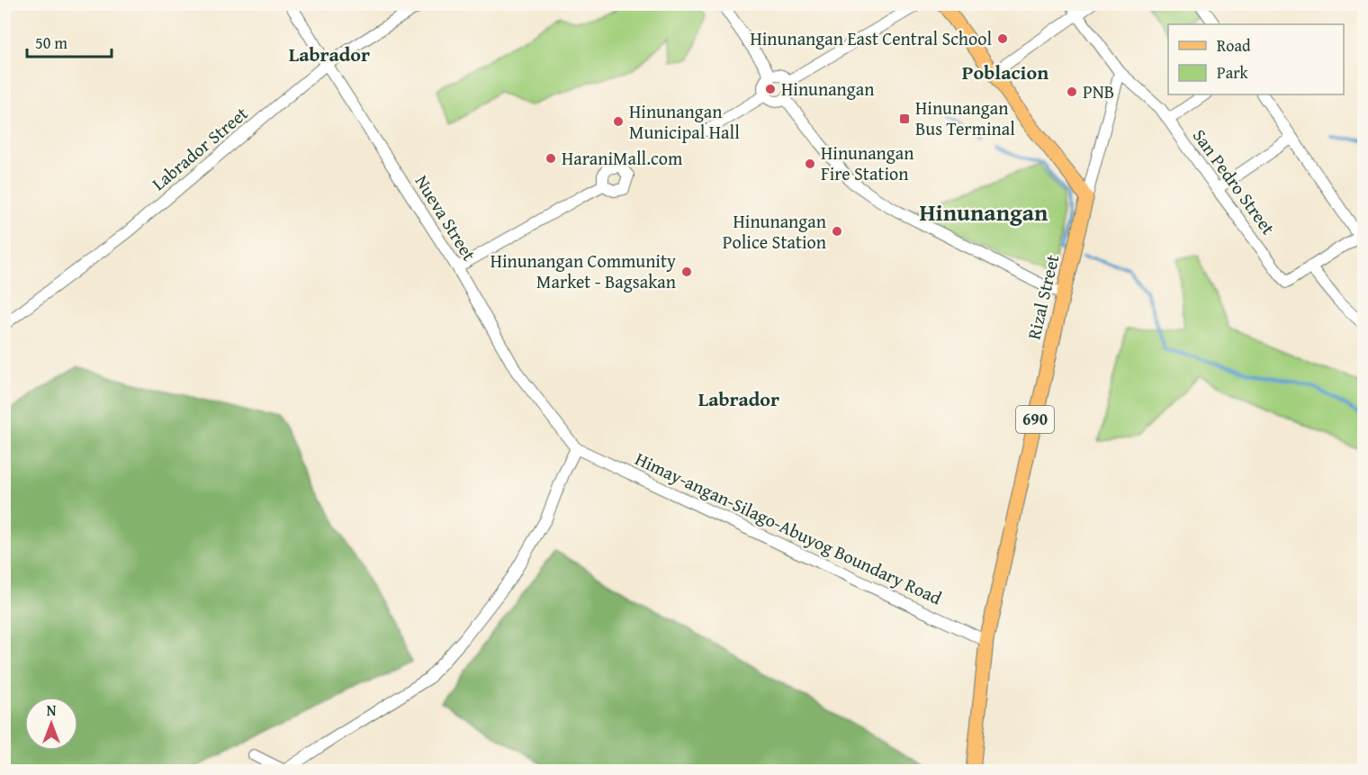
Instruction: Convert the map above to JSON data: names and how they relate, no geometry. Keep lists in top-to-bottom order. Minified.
{"streets":{"main road":["Rizal Street","690"],"street":["Labrador Street","San Pedro Street","Nueva Street","Himay-angan-Silago-Abuyog Boundary Road"]},"crossings":[["Labrador Street","Nueva Street"],["Nueva Street","Himay-angan-Silago-Abuyog Boundary Road"],["Rizal Street","690"],["Rizal Street","Himay-angan-Silago-Abuyog Boundary Road"],["690","Himay-angan-Silago-Abuyog Boundary Road"]],"districts":["Labrador","Poblacion","Hinunangan","Labrador"],"places":{"other":["Hinunangan East Central School","Hinunangan","PNB","Hinunangan Municipal Hall","HaraniMall.com","Hinunangan Fire Station","Hinunangan Police Station","Hinunangan Community Market - Bagsakan"],"transit":["Hinunangan Bus Terminal"]},"legend":["Road","Park"],"scale_bar":"50 m","north":"top"}
